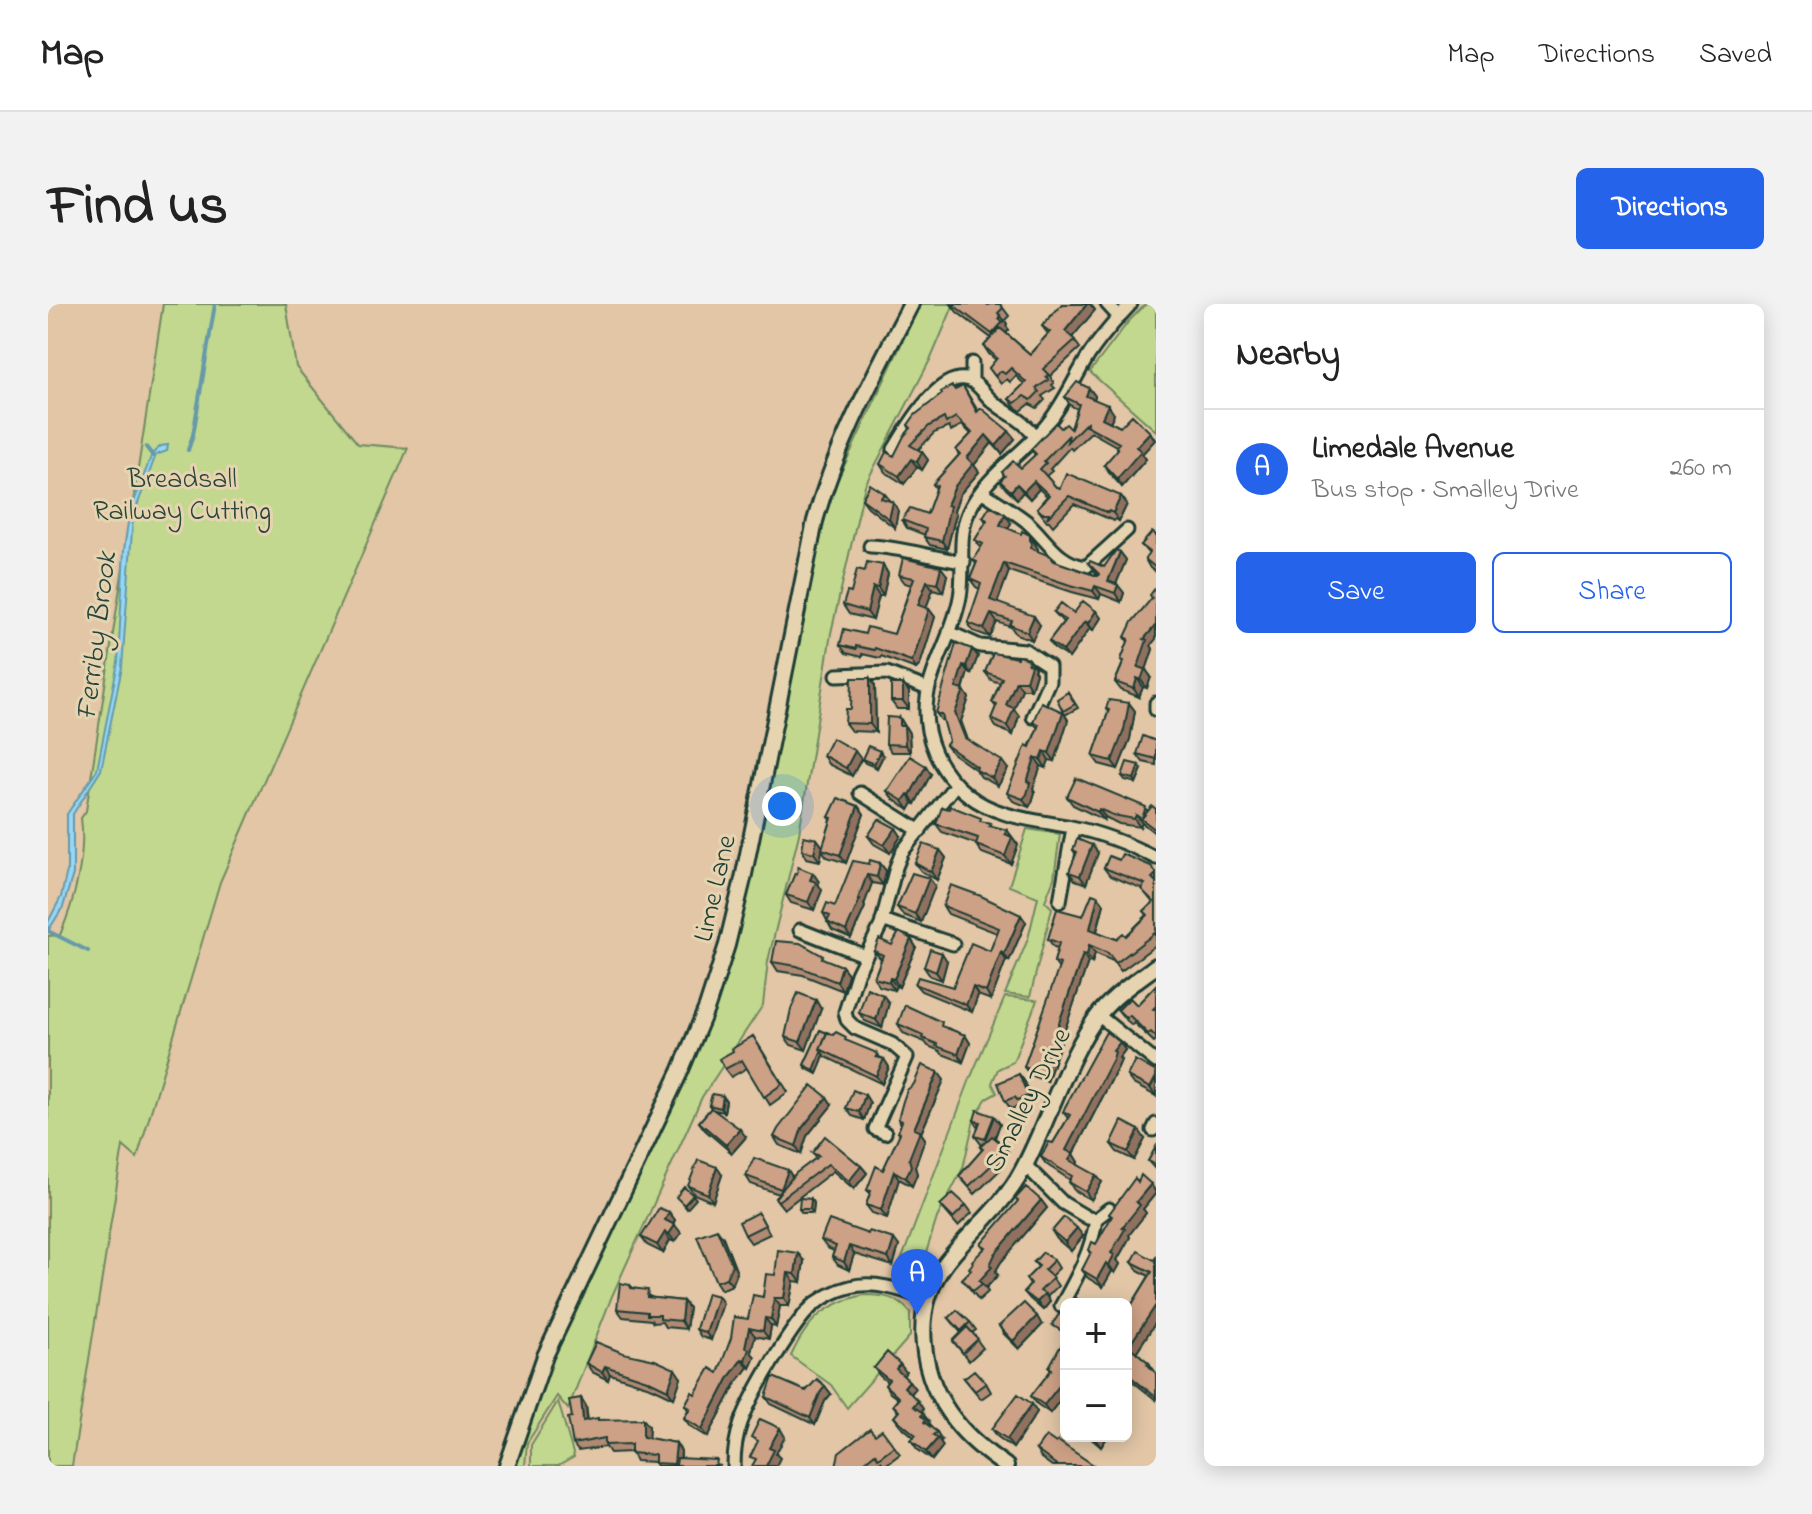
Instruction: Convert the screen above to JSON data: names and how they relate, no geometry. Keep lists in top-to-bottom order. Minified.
{"streets":{"street":["Lime Lane","Smalley Drive"]},"water":["Ferriby Brook"],"parks":["Breadsall Railway Cutting"],"page":{"header":"Map","nav":["Map","Directions","Saved"],"title":"Find us","buttons":["Directions",["Save","Share"]],"heading":"Nearby","list":[{"mark":"A","name":"Limedale Avenue","note":"Bus stop · Smalley Drive","value":"260 m"}],"pins":"A","map_buttons":["+","−"]}}
